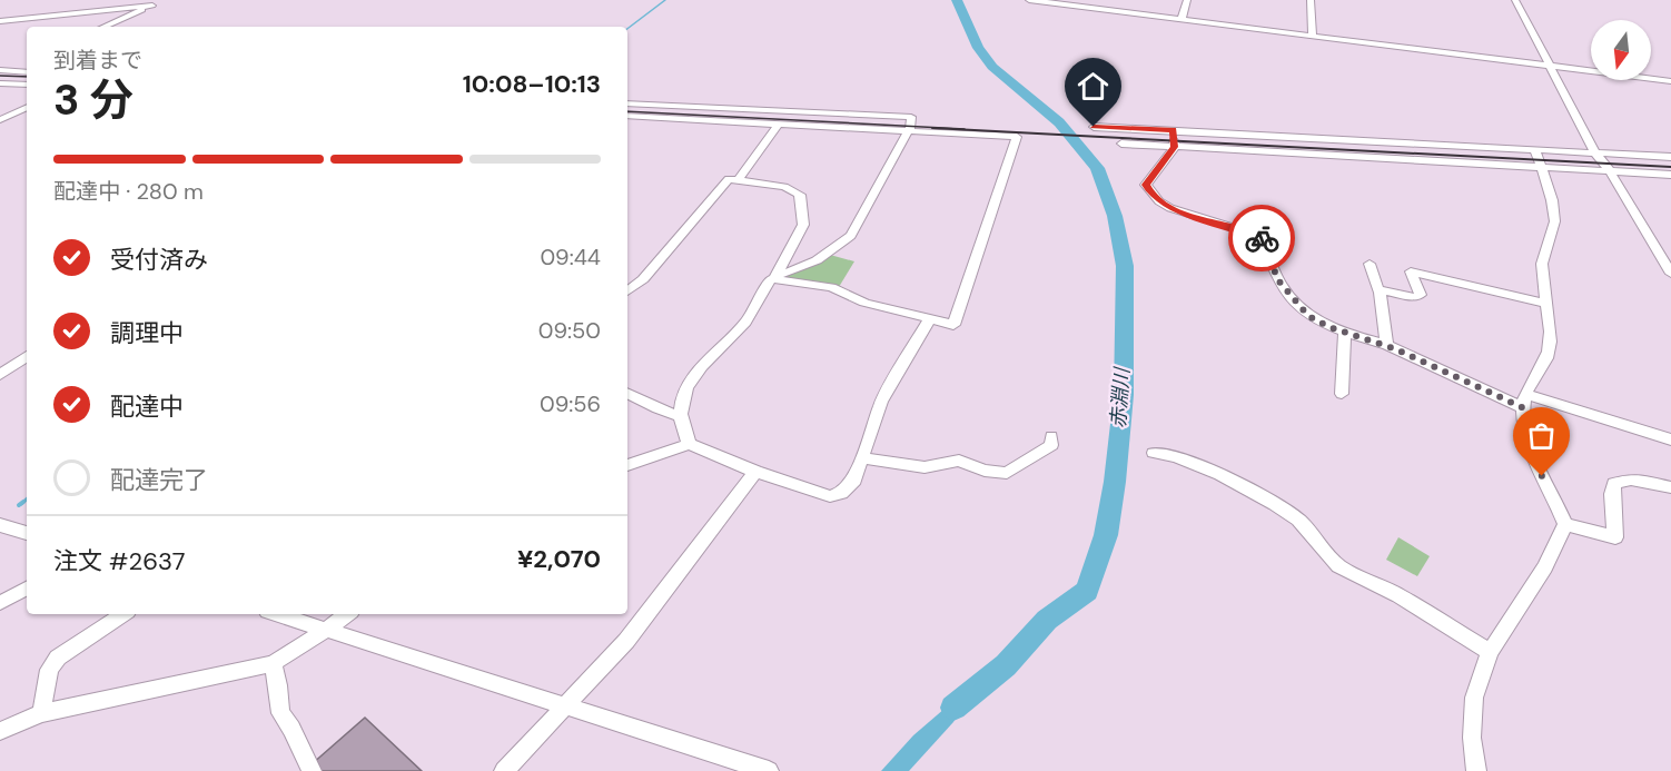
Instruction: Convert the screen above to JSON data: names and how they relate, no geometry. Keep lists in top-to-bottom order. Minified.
{"water":["赤淵川"],"north":"bottom","page":{"heading":["3 分","到着まで","10:08–10:13"],"panel":["注文 #2637","¥2,070"],"bar":"配達中 · 280 m","list":[["受付済み","09:44"],["調理中","09:50"],["配達中","09:56"],"配達完了"]}}
